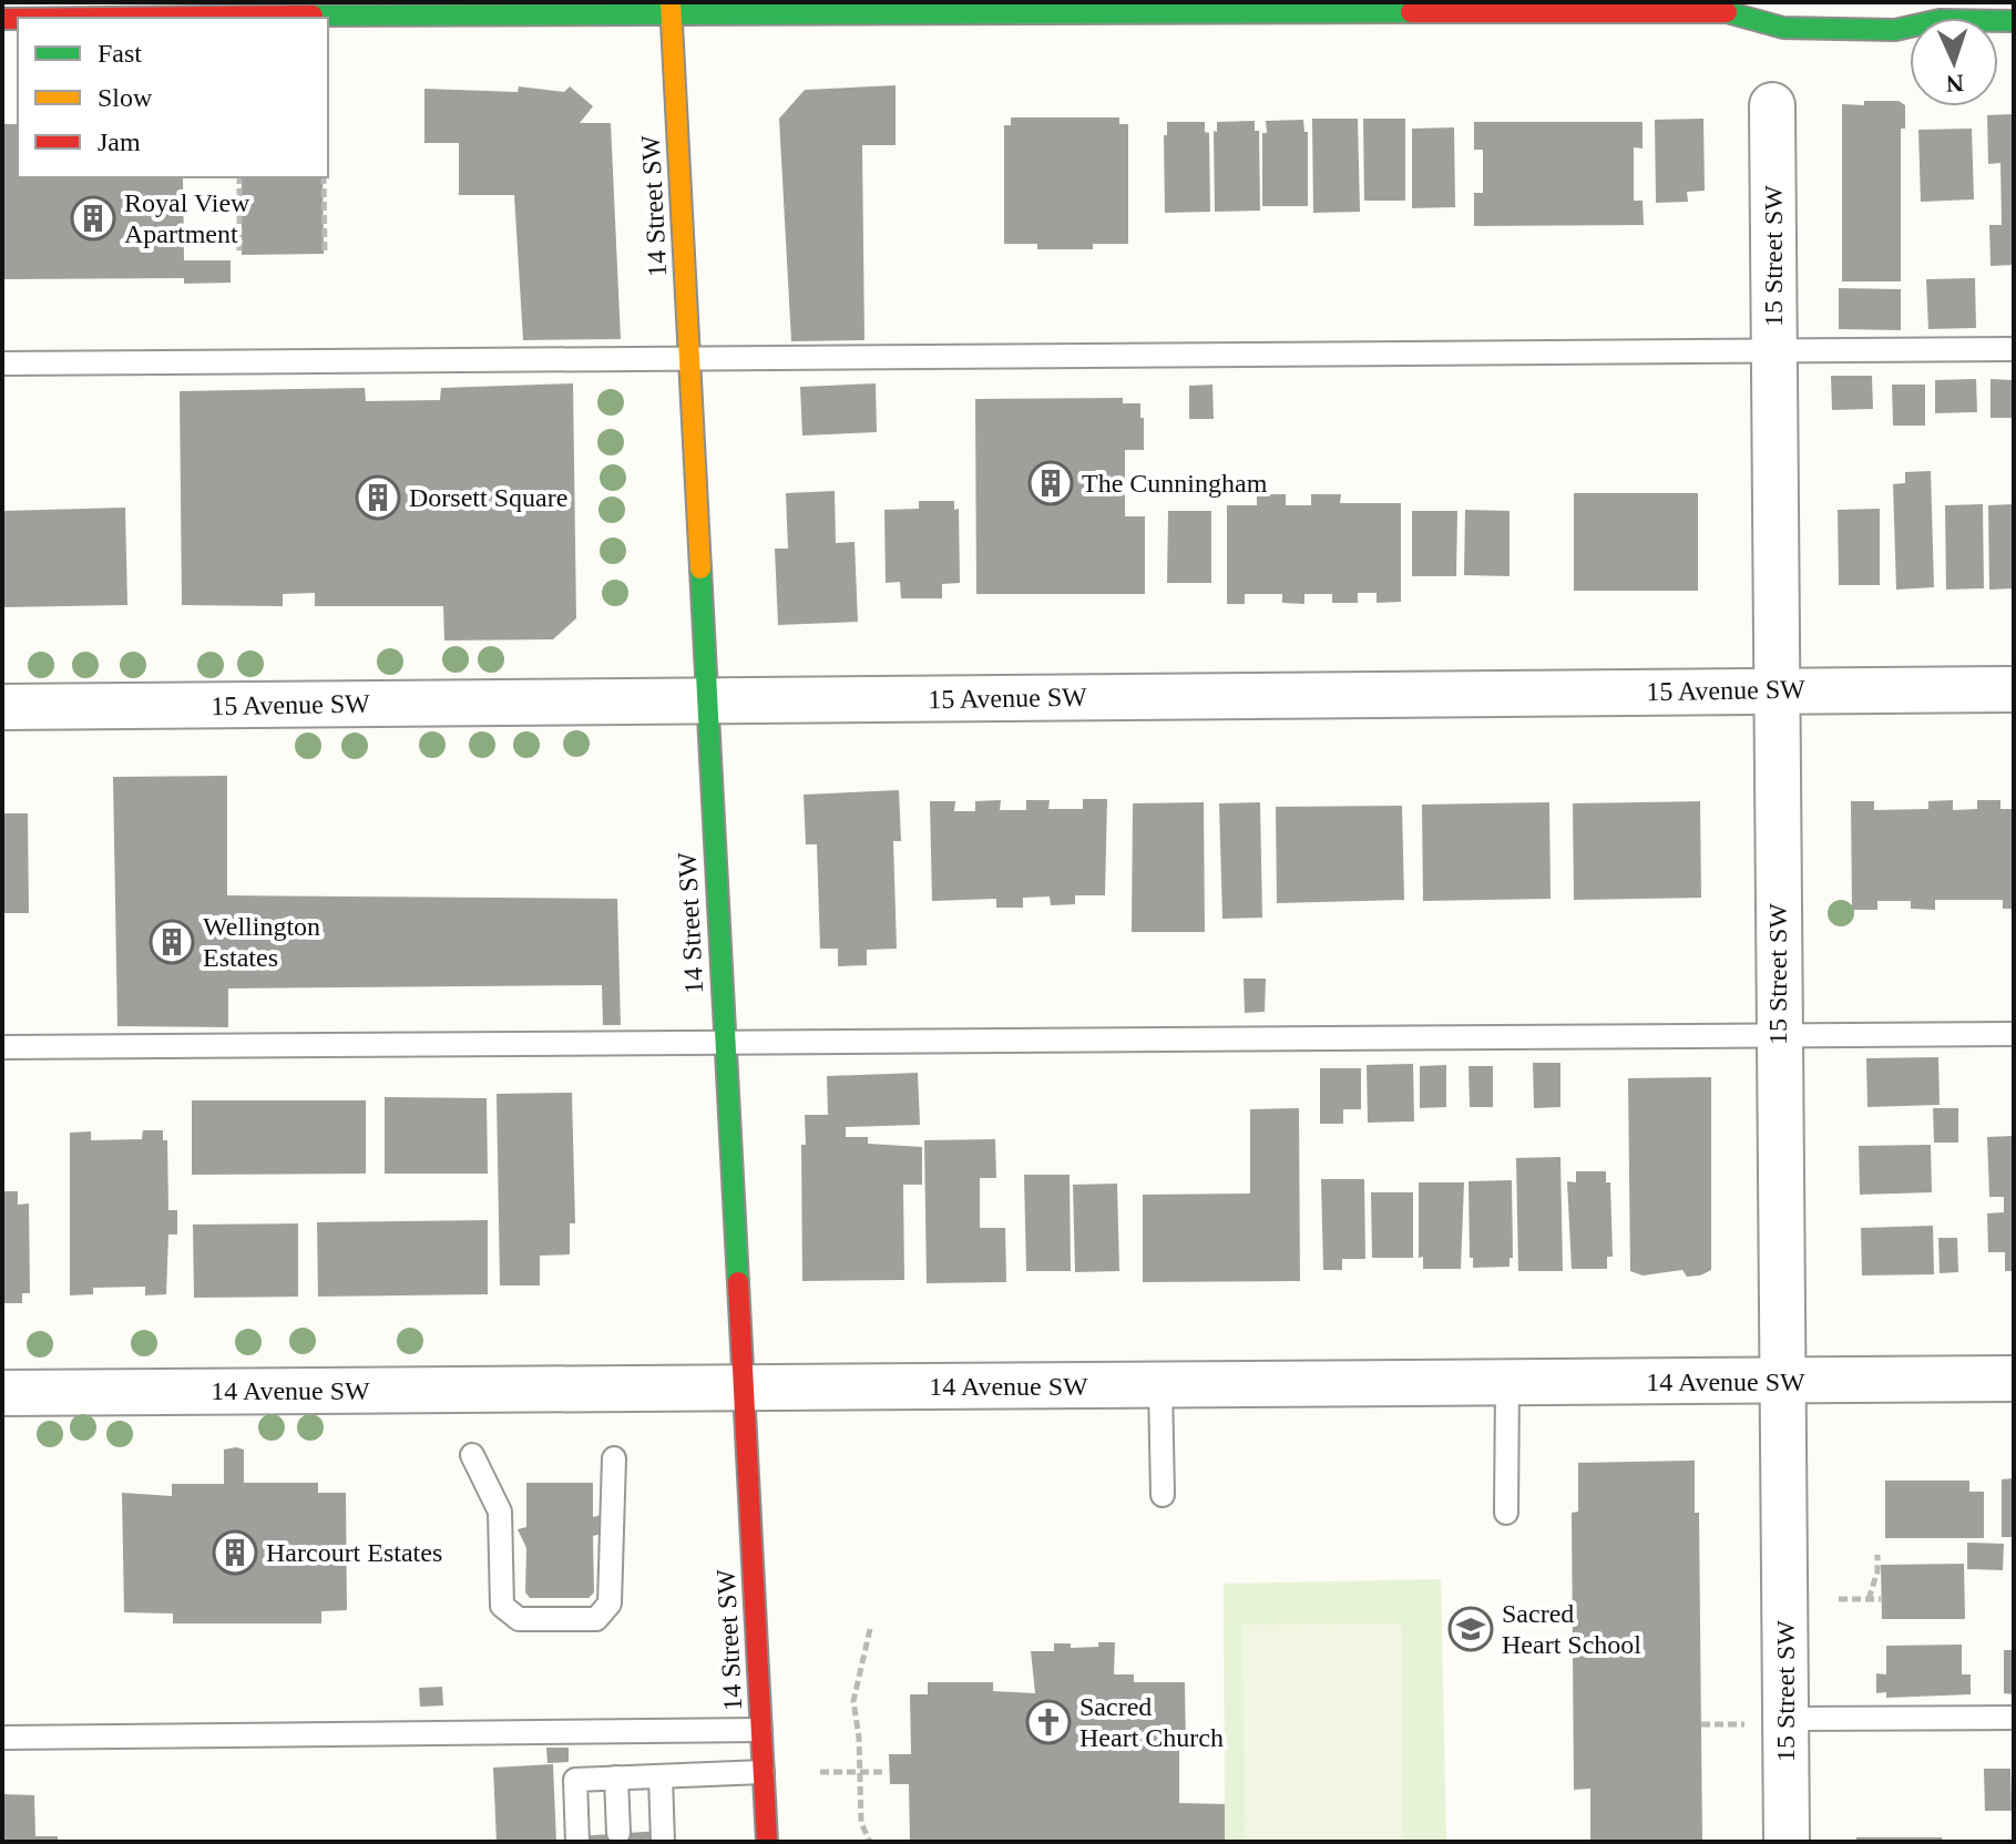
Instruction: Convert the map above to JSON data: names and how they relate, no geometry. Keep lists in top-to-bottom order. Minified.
{"streets":{"street":["14 Street SW","15 Street SW","15 Avenue SW","14 Avenue SW"]},"crossings":[["14 Street SW","15 Avenue SW"],["14 Street SW","14 Avenue SW"],["15 Street SW","15 Avenue SW"],["15 Street SW","14 Avenue SW"]],"places":{"building":["Royal View Apartment","The Cunningham","Dorsett Square","Wellington Estates","Harcourt Estates"],"school or university":["Sacred Heart School"],"church":["Sacred Heart Church"]},"legend":["Fast","Slow","Jam"],"north":"bottom"}
